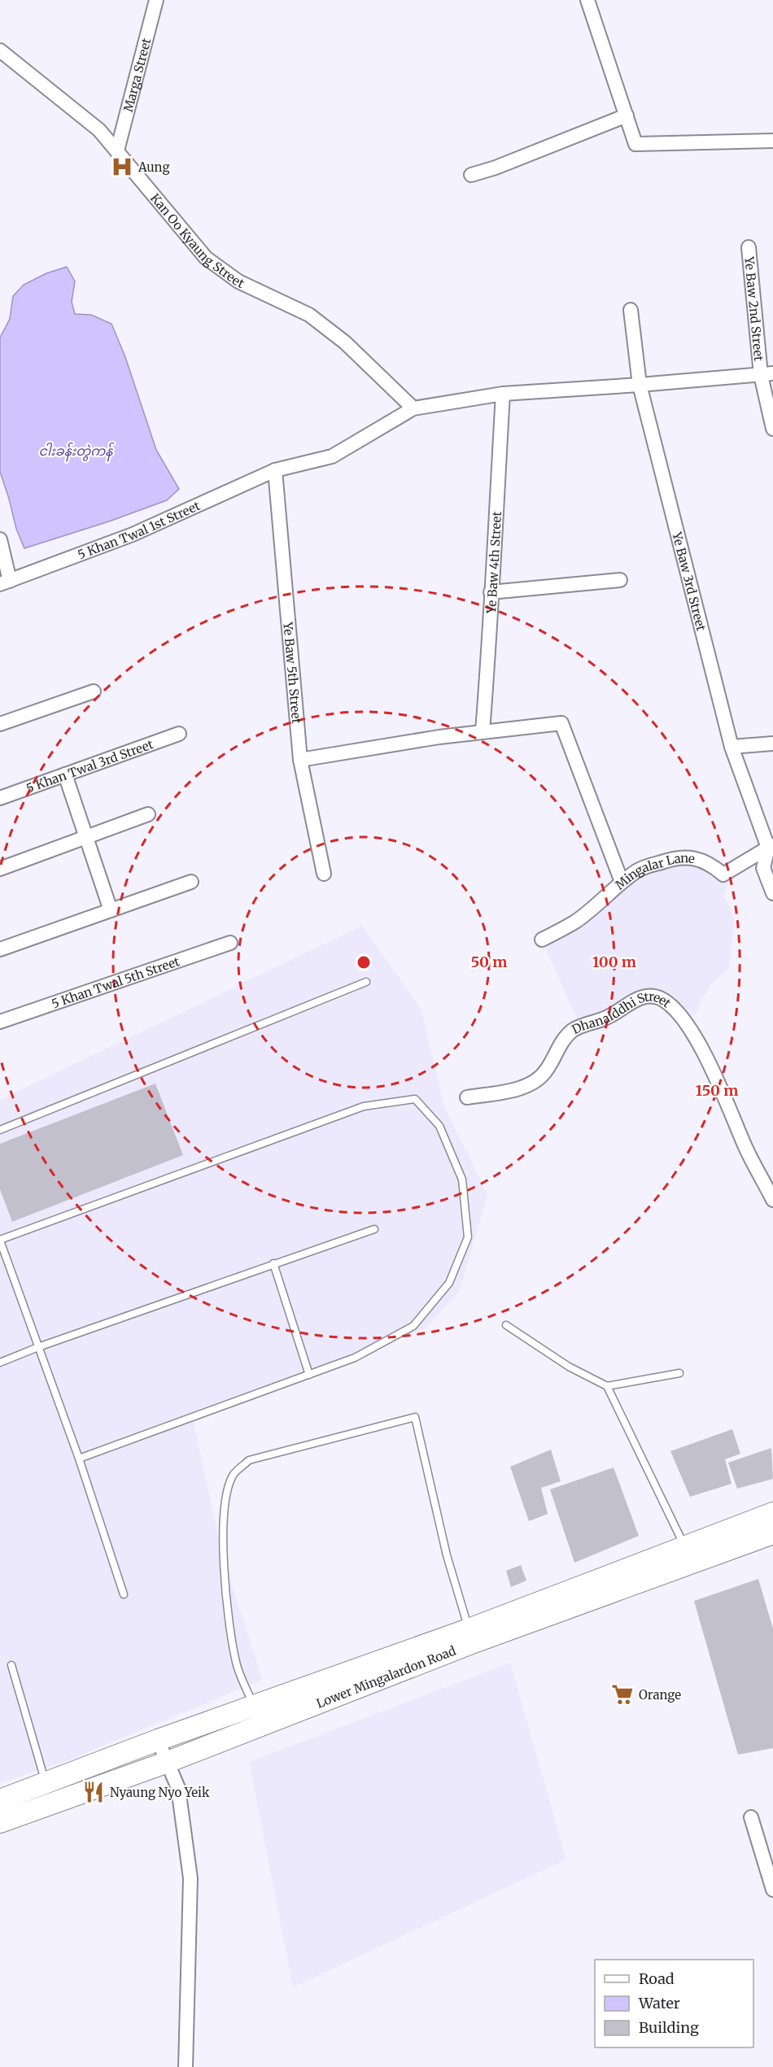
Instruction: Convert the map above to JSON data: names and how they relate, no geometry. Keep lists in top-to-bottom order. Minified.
{"streets":{"main road":["Lower Mingalardon Road"],"street":["Marga Street","Kan Oo Kyaung Street","Ye Baw 2nd Street","5 Khan Twal 1st Street","Ye Baw 4th Street","Ye Baw 3rd Street","Ye Baw 5th Street","5 Khan Twal 3rd Street","Mingalar Lane","5 Khan Twal 5th Street","Dhanaiddhi Street"]},"crossings":[["Marga Street","Kan Oo Kyaung Street"],["Kan Oo Kyaung Street","5 Khan Twal 1st Street"],["5 Khan Twal 1st Street","Ye Baw 5th Street"],["Ye Baw 3rd Street","Mingalar Lane"]],"water":["ငါးခန်းတွဲကန်"],"places":{"hospital":["Aung"],"supermarket":["Orange"],"restaurant":["Nyaung Nyo Yeik"]},"legend":["Road","Water","Building"],"rings":["50 m","100 m","150 m"]}
